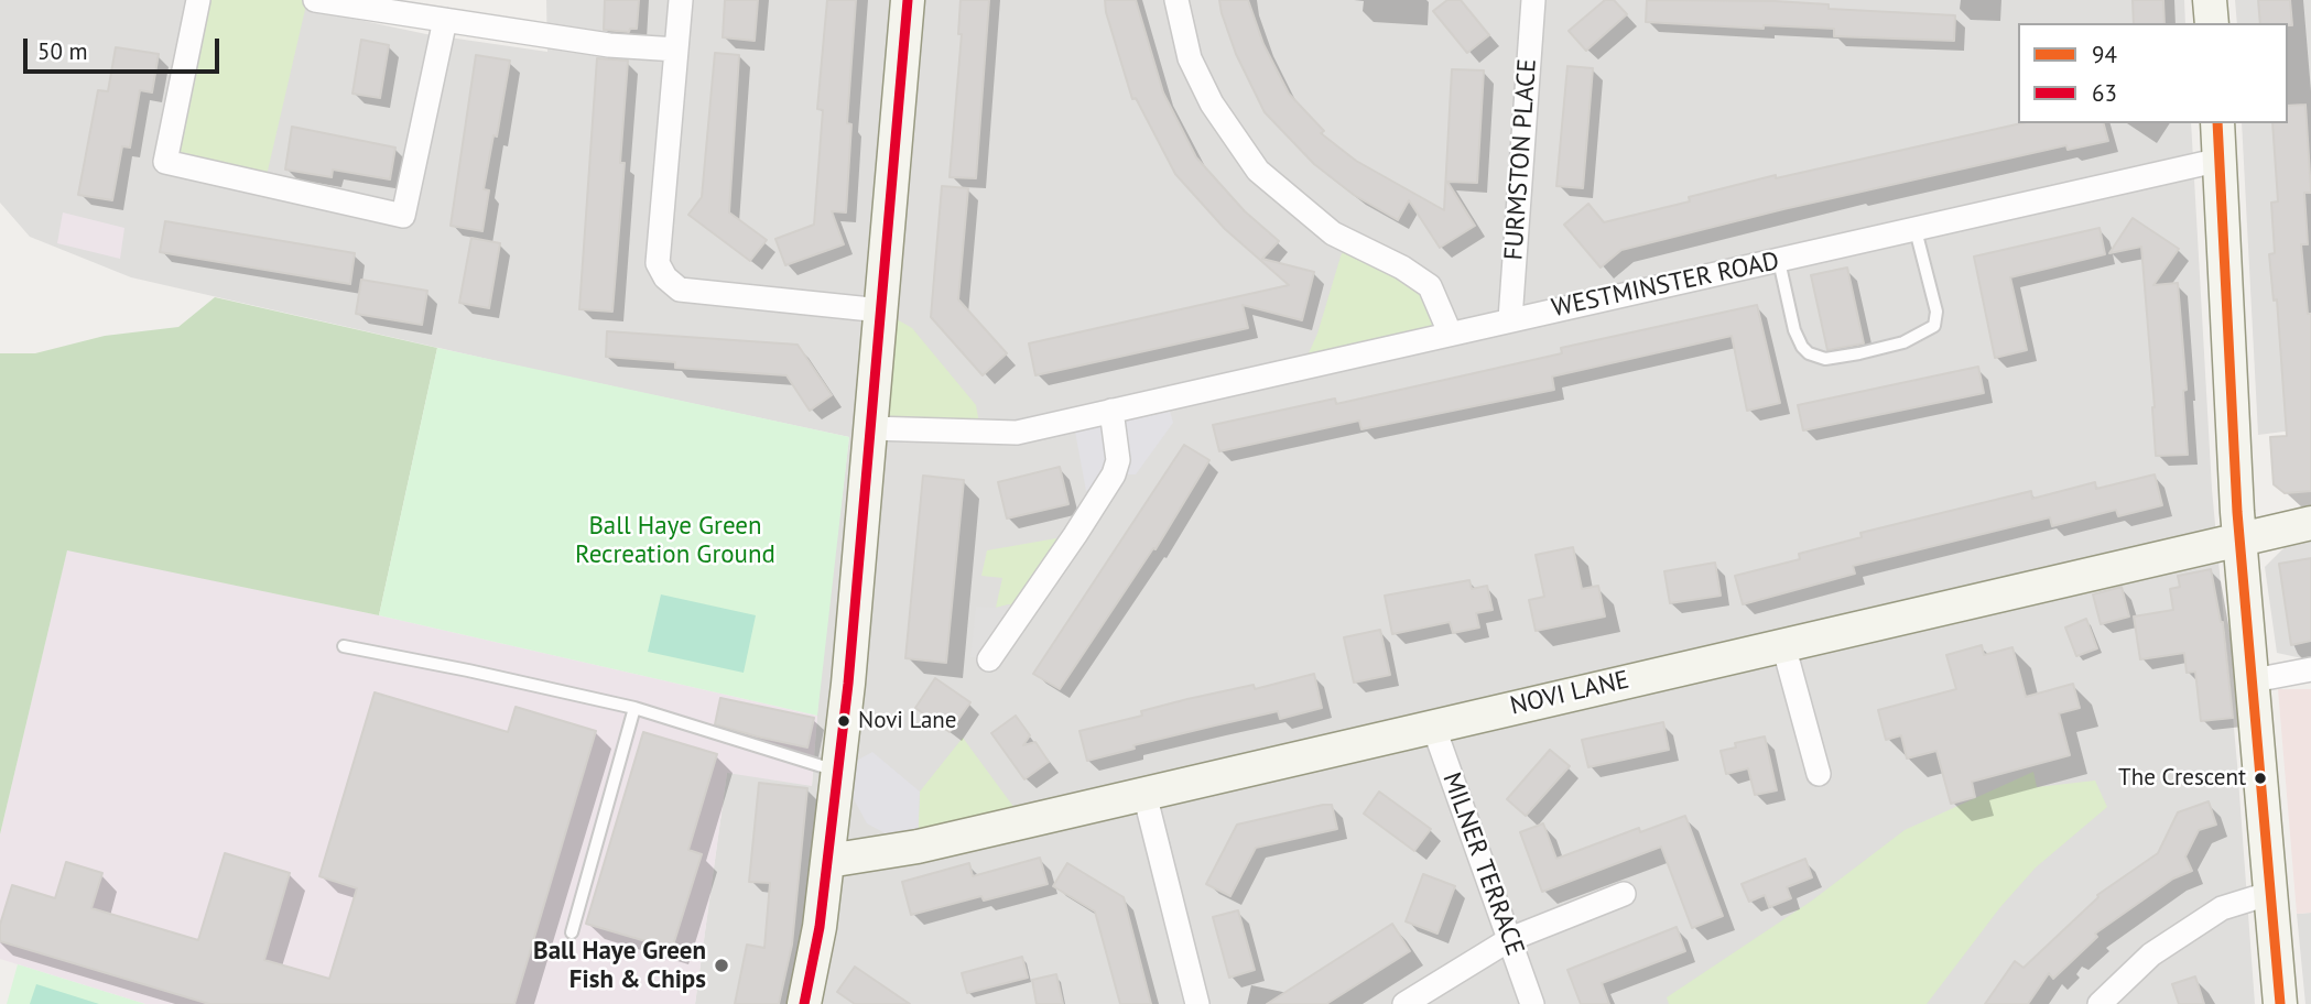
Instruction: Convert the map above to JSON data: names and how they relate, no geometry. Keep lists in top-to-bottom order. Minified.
{"streets":{"street":["FURMSTON PLACE","WESTMINSTER ROAD","NOVI LANE","MILNER TERRACE"]},"crossings":[["FURMSTON PLACE","WESTMINSTER ROAD"],["NOVI LANE","MILNER TERRACE"]],"parks":["Ball Haye Green Recreation Ground"],"places":["Novi Lane","The Crescent","Ball Haye Green Fish & Chips"],"lines":["transit line 63","transit line 94"],"legend":["94","63"],"scale_bar":"50 m"}
